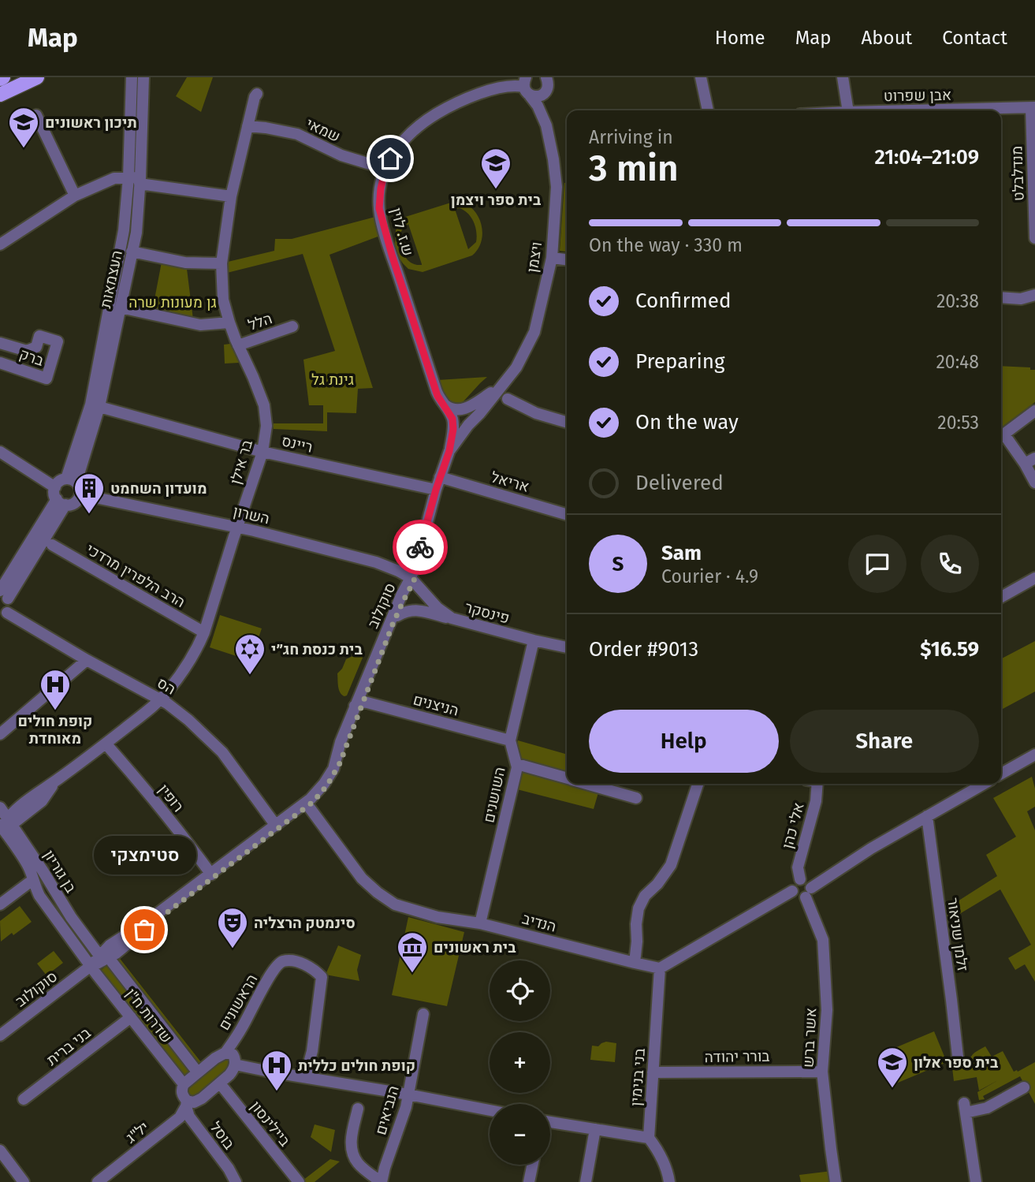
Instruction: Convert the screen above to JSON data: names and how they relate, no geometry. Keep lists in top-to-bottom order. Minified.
{"streets":{"street":["אבן שפרוט","שמאי","מנדלבלט","ש.ז. לוין","ויצמן","העצמאות","הלל","ברק","ריינס","בר אילן","אריאל","השרון","הרב הלפרין מרדכי","סוקולוב","פינסקר","הס","הניצנים","השושנים","רופין","אלי כהן","בן גוריון","הנדיב","זלמן שניאור","הראשונים","שדרות ח\"ן","אשר ברש","בני ברית","בורר יהודה","בני בנימין","הנביאים","ביילינסון","יל\"ג","בוסל"]},"crossings":[["אבן שפרוט","מנדלבלט"],["שמאי","ש.ז. לוין"],["שמאי","בר אילן"],["ש.ז. לוין","ויצמן"],["ויצמן","ריינס"],["ויצמן","אריאל"],["ויצמן","סוקולוב"],["העצמאות","ריינס"],["העצמאות","השרון"],["הלל","בר אילן"],["ריינס","בר אילן"],["בר אילן","השרון"],["בר אילן","הרב הלפרין מרדכי"],["בר אילן","הס"],["בר אילן","רופין"],["בר אילן","בן גוריון"],["השרון","סוקולוב"],["השרון","פינסקר"],["סוקולוב","פינסקר"],["סוקולוב","הס"],["סוקולוב","הניצנים"],["סוקולוב","רופין"],["סוקולוב","בן גוריון"],["סוקולוב","הנדיב"],["סוקולוב","שדרות ח\"ן"],["פינסקר","השושנים"],["הניצנים","השושנים"],["השושנים","הנדיב"],["אלי כהן","אשר ברש"],["בן גוריון","שדרות ח\"ן"],["הנדיב","בני בנימין"],["שדרות ח\"ן","בני ברית"],["שדרות ח\"ן","בוסל"],["אשר ברש","בורר יהודה"],["בורר יהודה","בני בנימין"],["יל\"ג","בוסל"]],"parks":["גן מעונות שרה","גינת גל"],"places":{"school or university":["תיכון ראשונים","בית ספר ויצמן","בית ספר אלון"],"building":["מועדון השחמט"],"synagogue":["בית כנסת חג״י"],"hospital":["קופת חולים מאוחדת","קופת חולים כללית"],"other":["סטימצקי"],"theatre":["סינמטק הרצליה"],"museum":["בית ראשונים"]},"page":{"header":"Map","nav":["Home","Map","About","Contact"],"heading":["3 min","Arriving in","21:04–21:09"],"panel":["Sam","Courier · 4.9","Order #9013","$16.59"],"bar":"On the way · 330 m","list":[["Confirmed","20:38"],["Preparing","20:48"],["On the way","20:53"],"Delivered"],"round":"S","buttons":["Help","Share"],"bubble":"סטימצקי","map_buttons":["+","−"]}}
